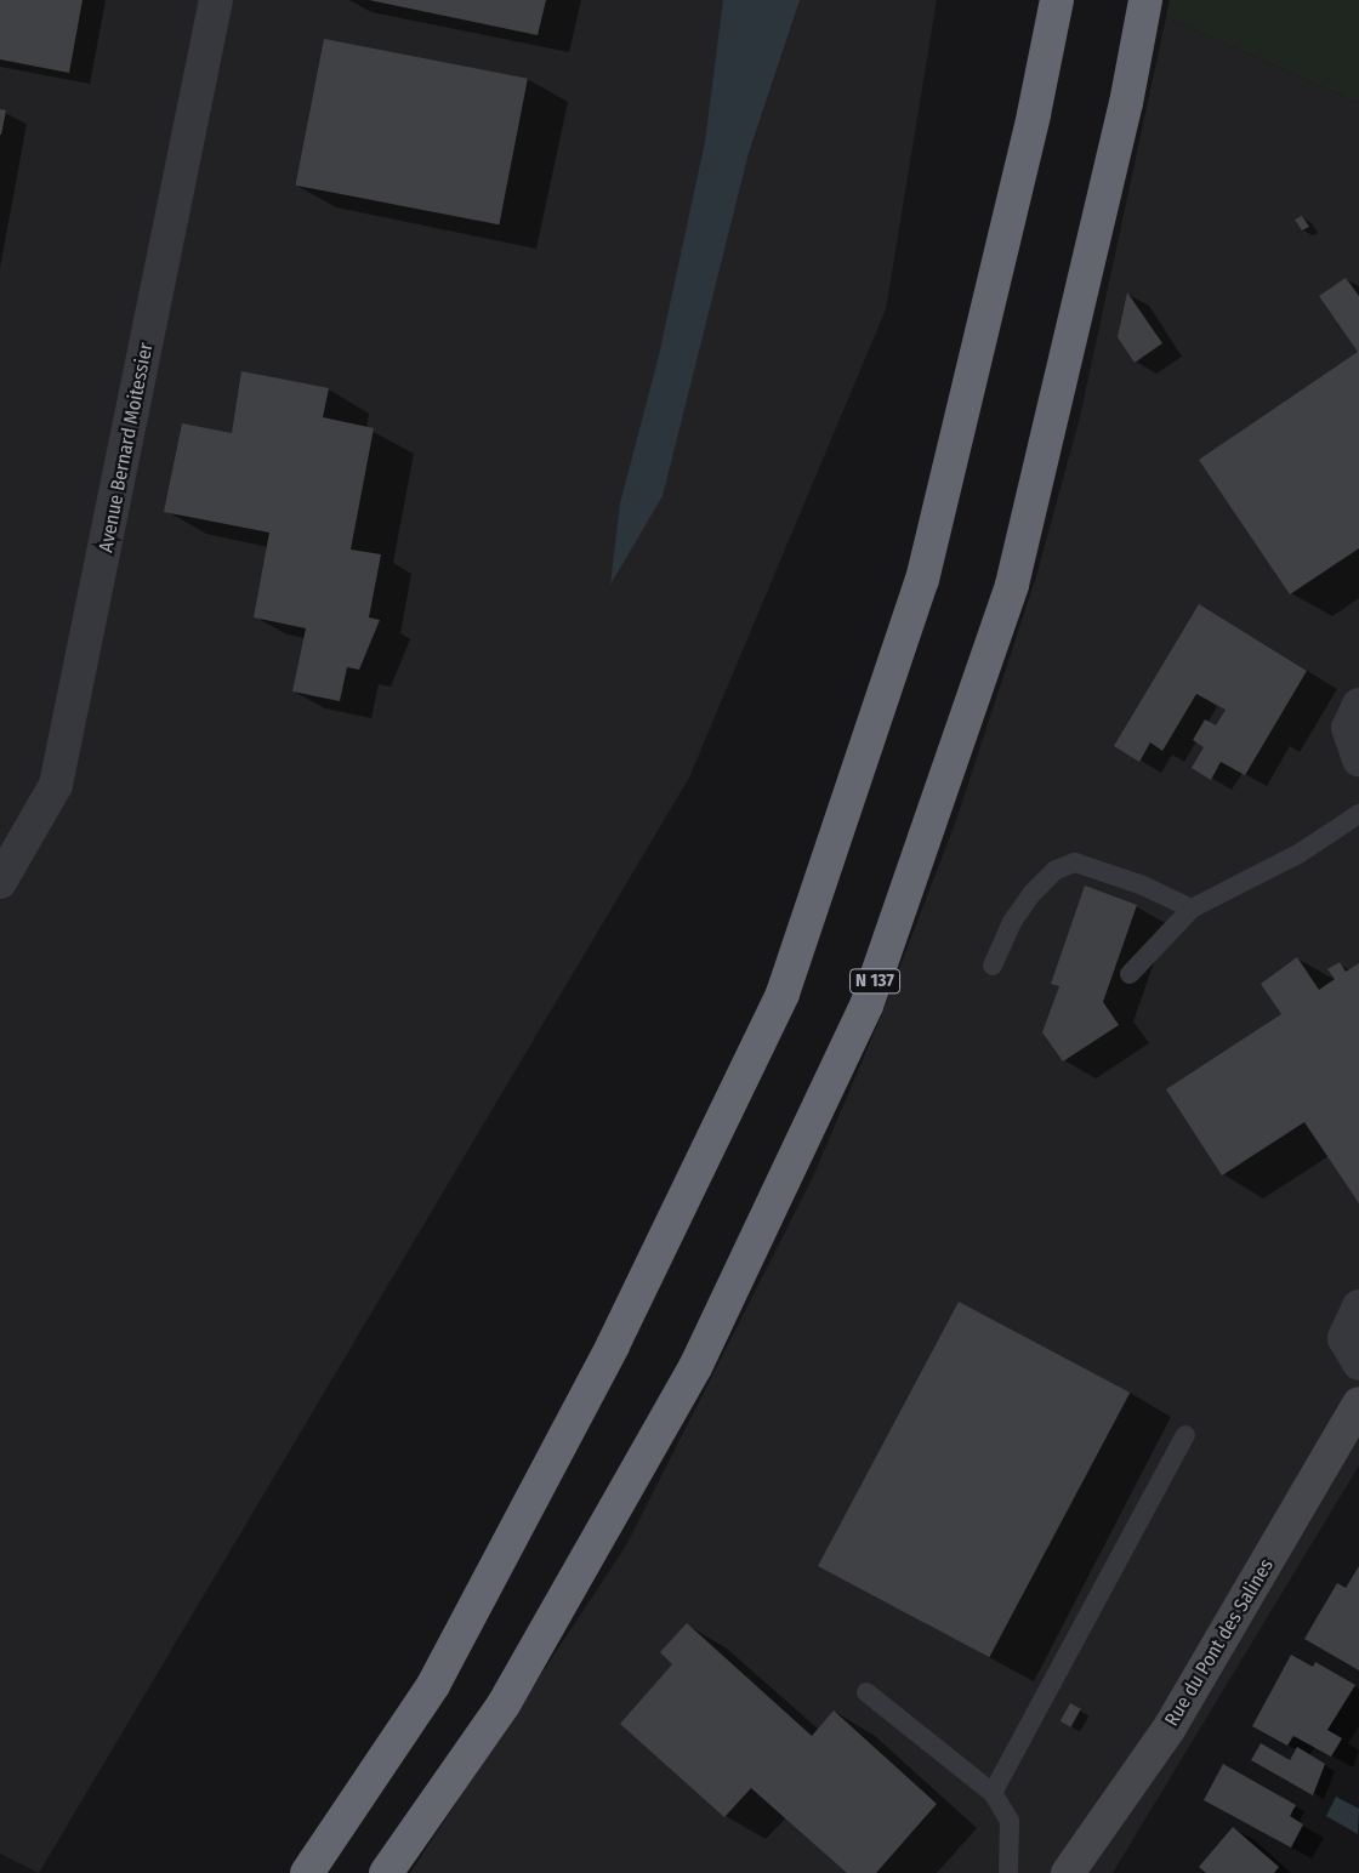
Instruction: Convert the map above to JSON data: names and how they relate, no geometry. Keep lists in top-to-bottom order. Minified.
{"streets":{"highway":["N 137"],"street":["Avenue Bernard Moitessier","Rue du Pont des Salines"]}}
